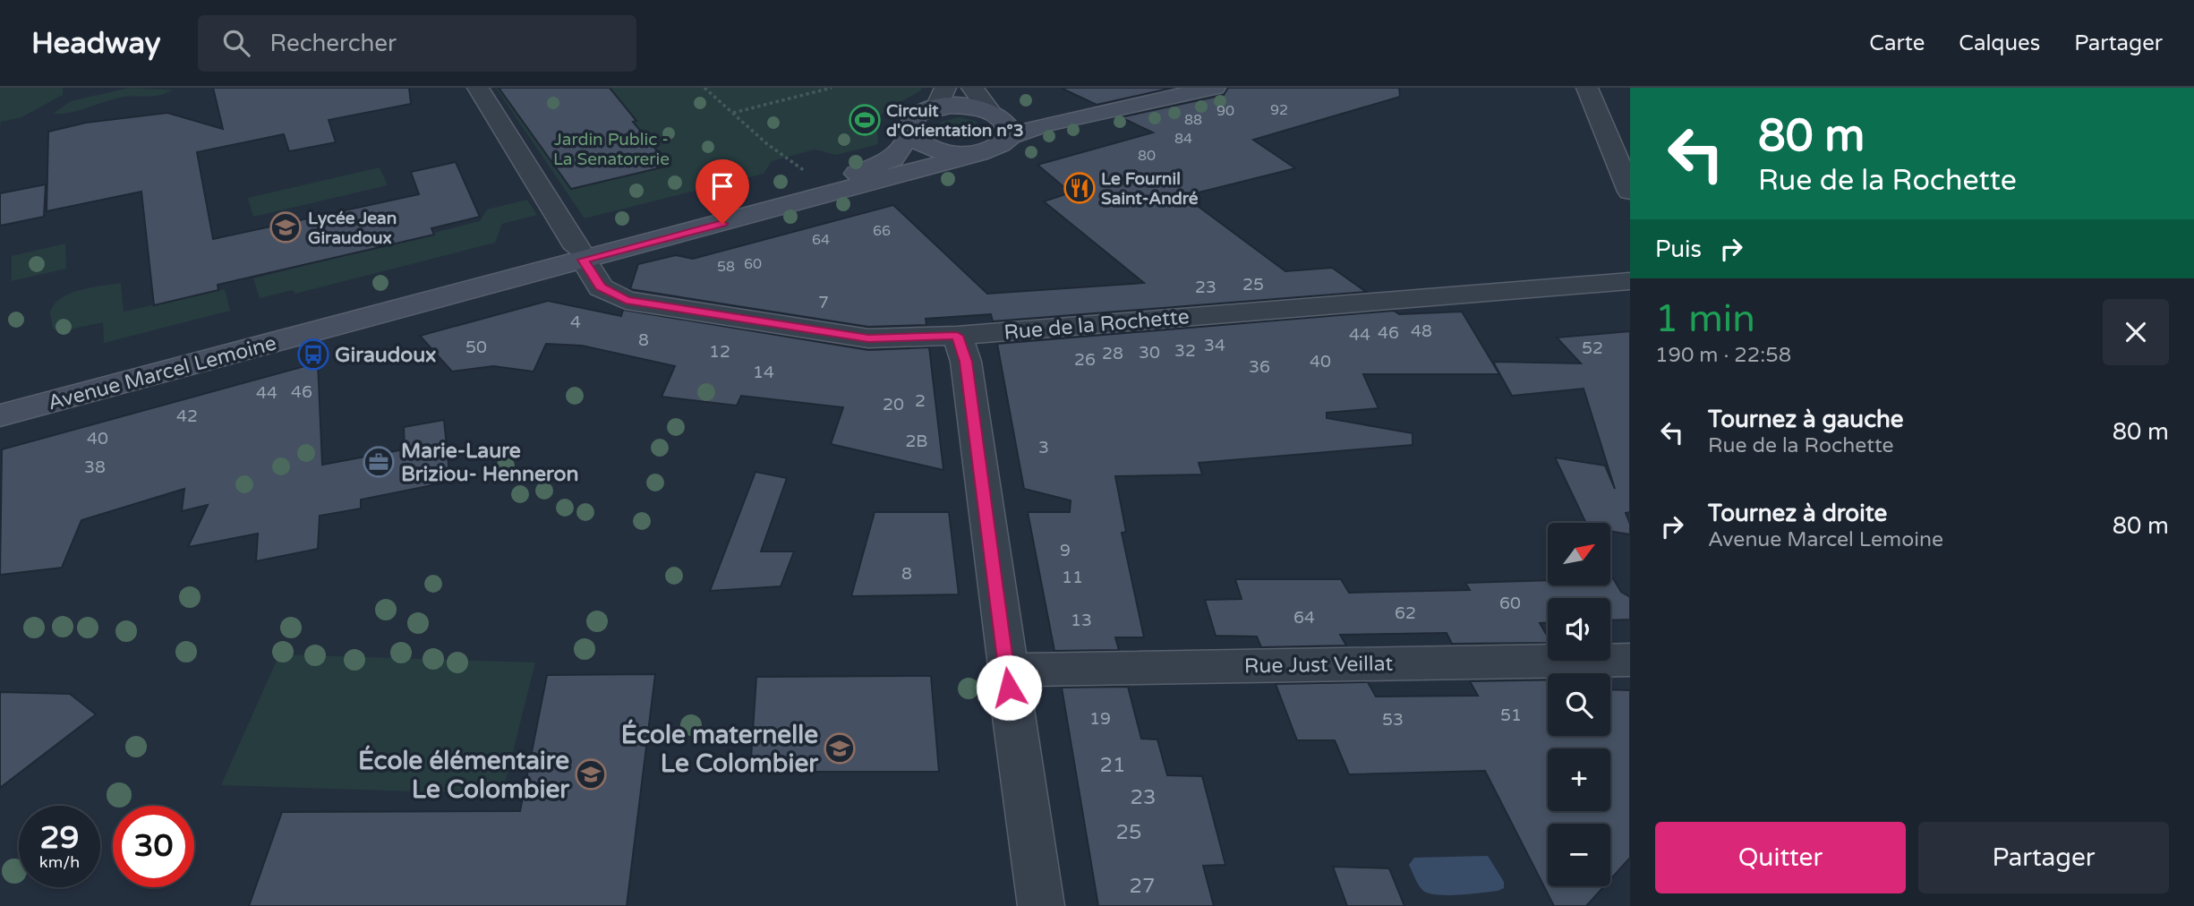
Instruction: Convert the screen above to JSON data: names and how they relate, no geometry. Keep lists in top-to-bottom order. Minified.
{"streets":{"main road":["Avenue Marcel Lemoine"],"street":["Rue de la Rochette","Rue Just Veillat"]},"crossings":[["Rue de la Rochette","Avenue Marcel Lemoine"]],"parks":["Jardin Public - La Senatorerie"],"places":{"sports":["Circuit d'Orientation n°3"],"restaurant":["Le Fournil Saint-André"],"school or university":["Lycée Jean Giraudoux","École maternelle Le Colombier","École élémentaire Le Colombier"],"bus stop":["Giraudoux"],"office":["Marie-Laure Briziou- Henneron"]},"house_numbers":["92","90","88","84","80","66","64","60","58","25","23","7","4","48","46","44","8","34","50","52","32","12","30","28","26","40","36","14","46","44","2","20","42","40","2B","3","38","9","8","11","60","62","64","13","51","19","53","21","23","25","27"],"north":"top right","page":{"header":"Headway","search":"Rechercher","nav":["Carte","Calques","Partager"],"turn":["80 m","Rue de la Rochette"],"then":"Puis","heading":["1 min","190 m · 22:58"],"list":[{"name":"Tournez à gauche","note":"Rue de la Rochette","value":"80 m"},{"name":"Tournez à droite","note":"Avenue Marcel Lemoine","value":"80 m"}],"map_buttons":["+","−"],"speed":"29 km/h","limit":"30","buttons":["Quitter","Partager"]}}
